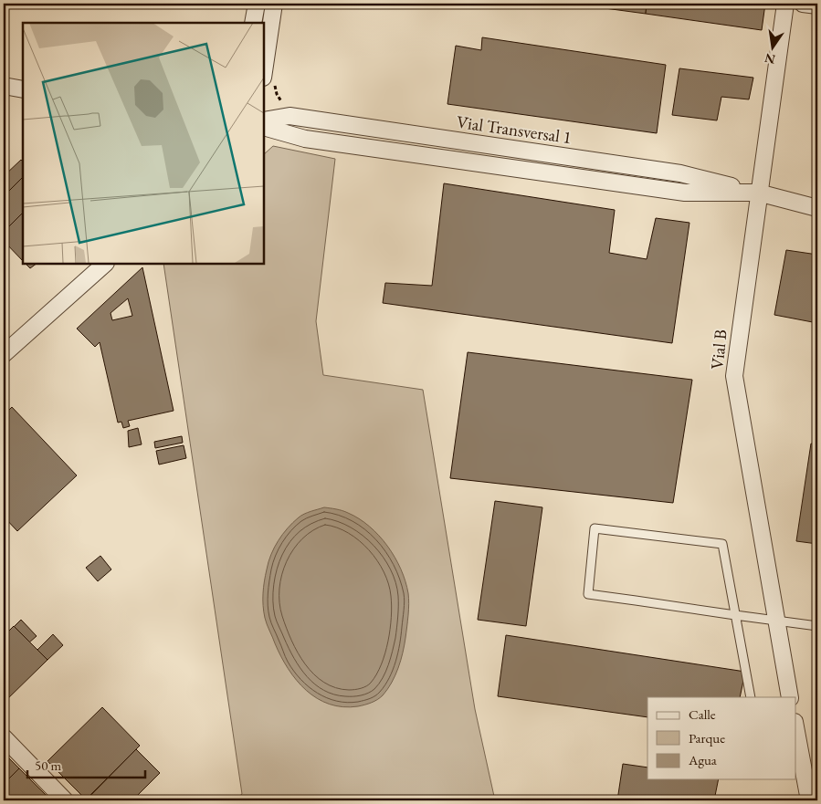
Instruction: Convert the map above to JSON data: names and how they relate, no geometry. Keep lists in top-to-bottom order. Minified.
{"streets":{"street":["Vial Transversal 1","Vial B"]},"crossings":[["Vial Transversal 1","Vial B"]],"legend":["Calle","Parque","Agua"],"scale_bar":"50 m","north":"bottom"}
